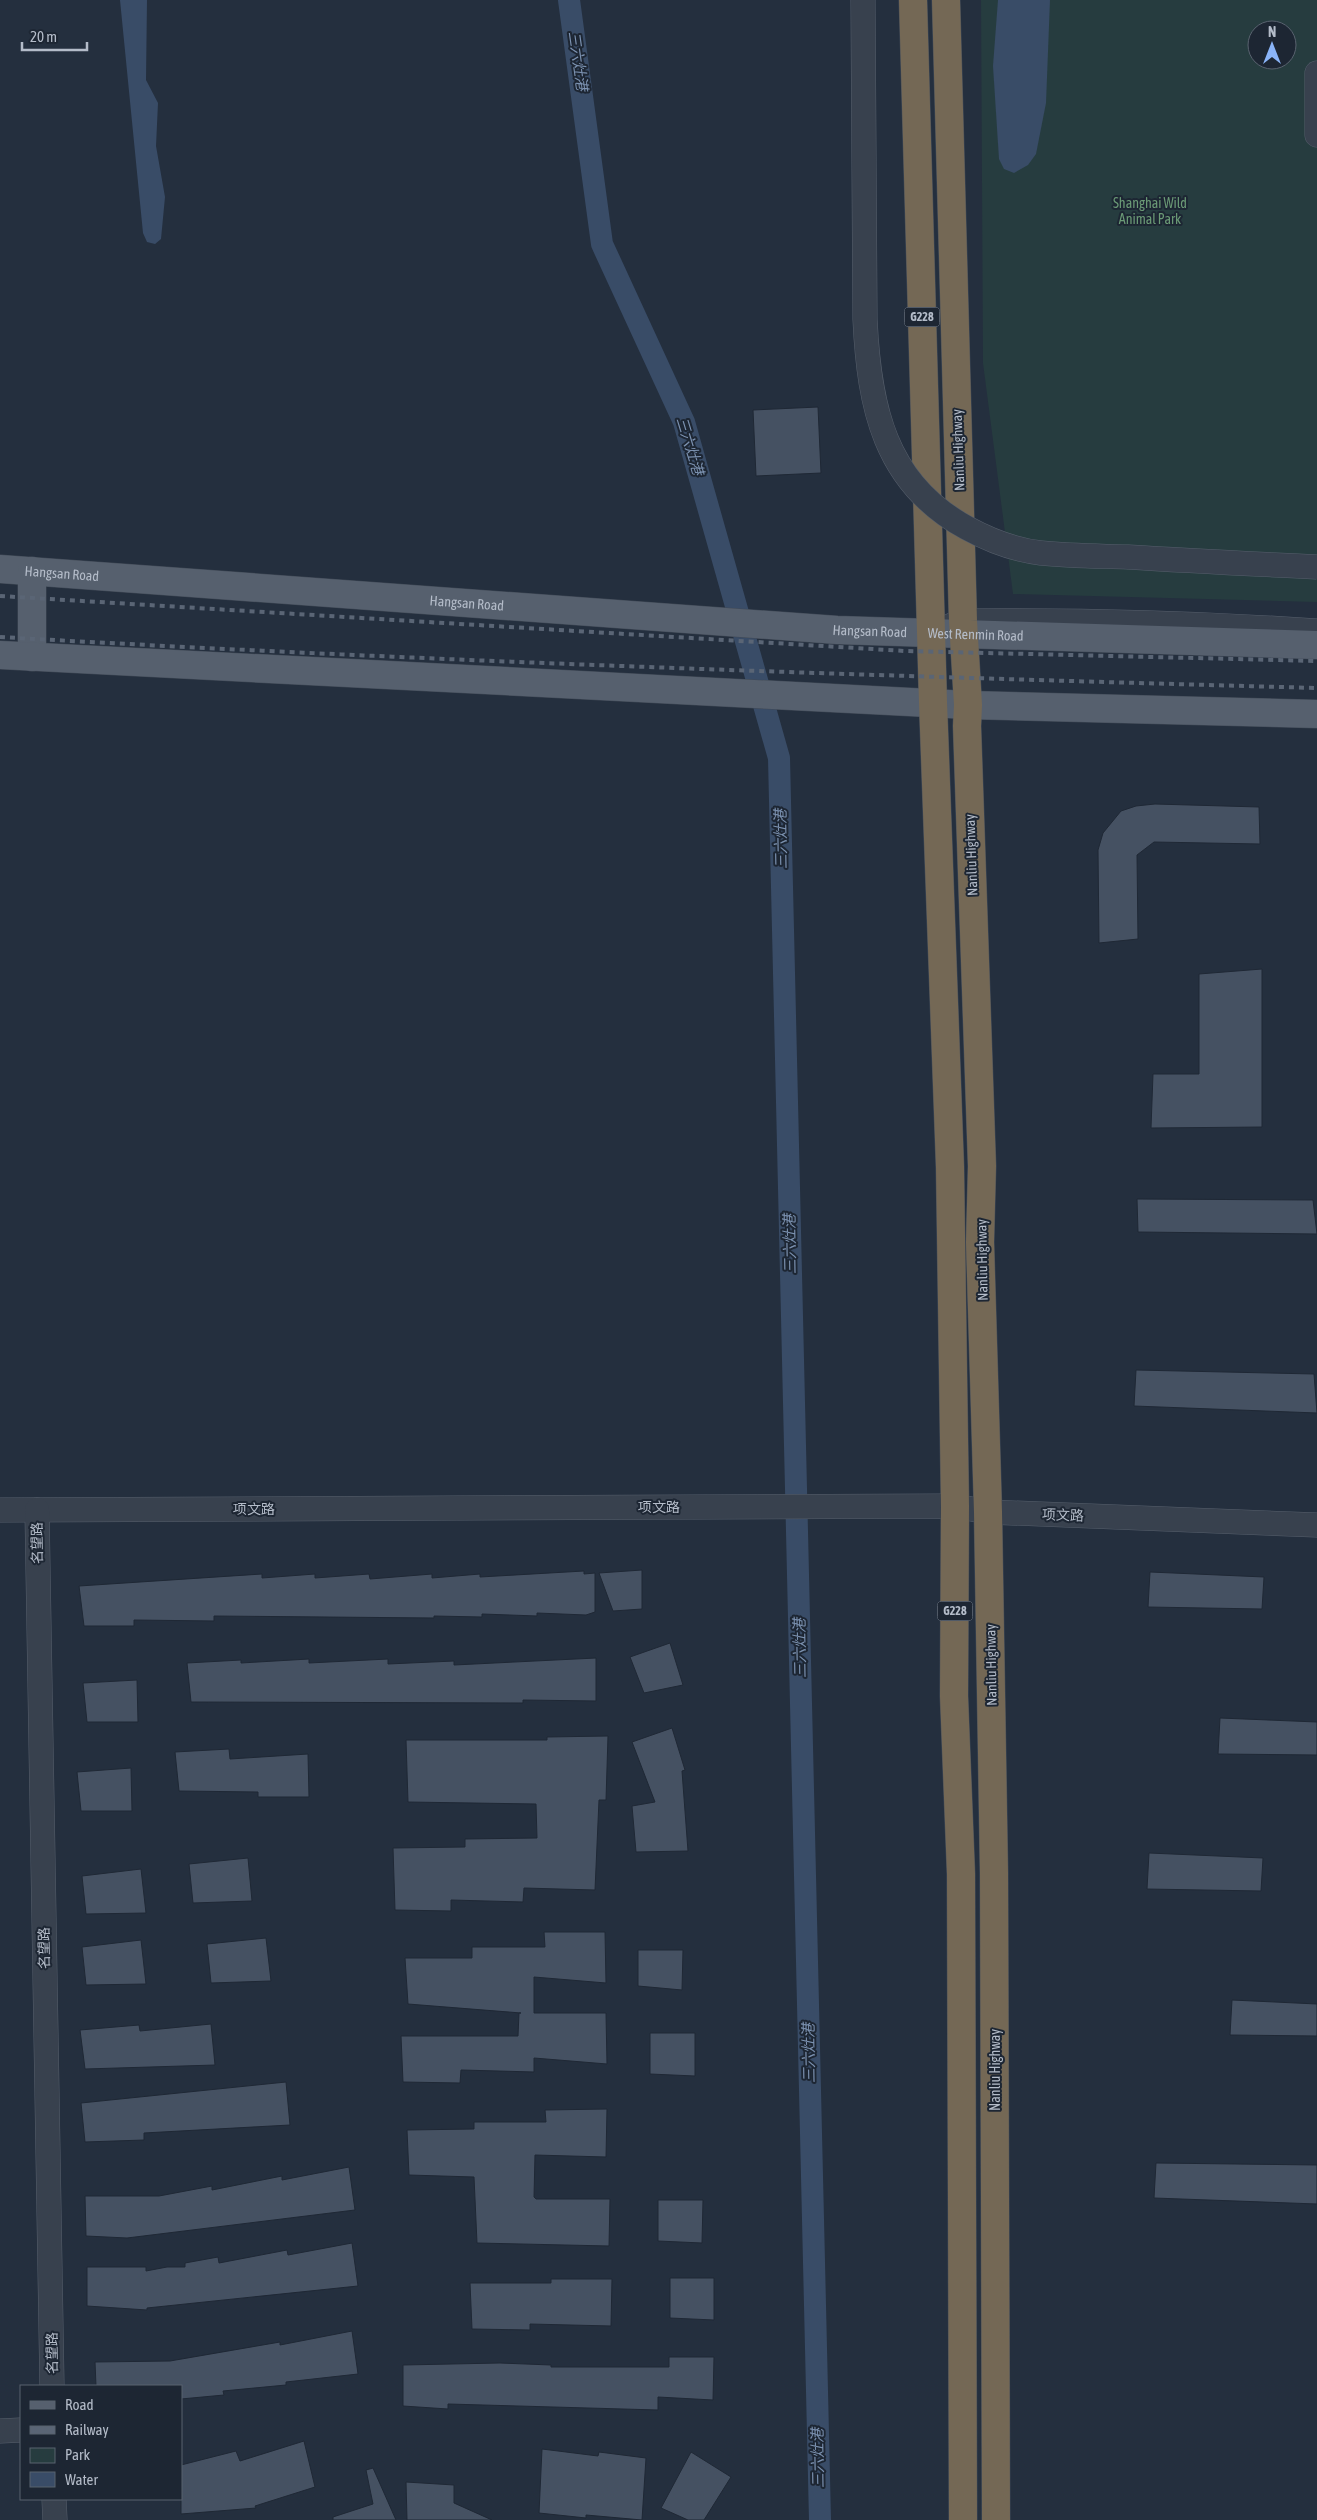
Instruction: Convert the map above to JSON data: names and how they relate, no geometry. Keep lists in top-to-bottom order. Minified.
{"streets":{"highway":["G228","Nanliu Highway"],"main road":["Hangsan Road","West Renmin Road"],"street":["项文路","名望路"]},"crossings":[["G228","Hangsan Road"],["G228","West Renmin Road"],["G228","项文路"],["Nanliu Highway","West Renmin Road"],["Nanliu Highway","项文路"],["Hangsan Road","West Renmin Road"],["项文路","名望路"]],"water":["三六灶港"],"parks":["Shanghai Wild Animal Park"],"legend":["Road","Railway","Park","Water"],"scale_bar":"20 m","north":"top"}
